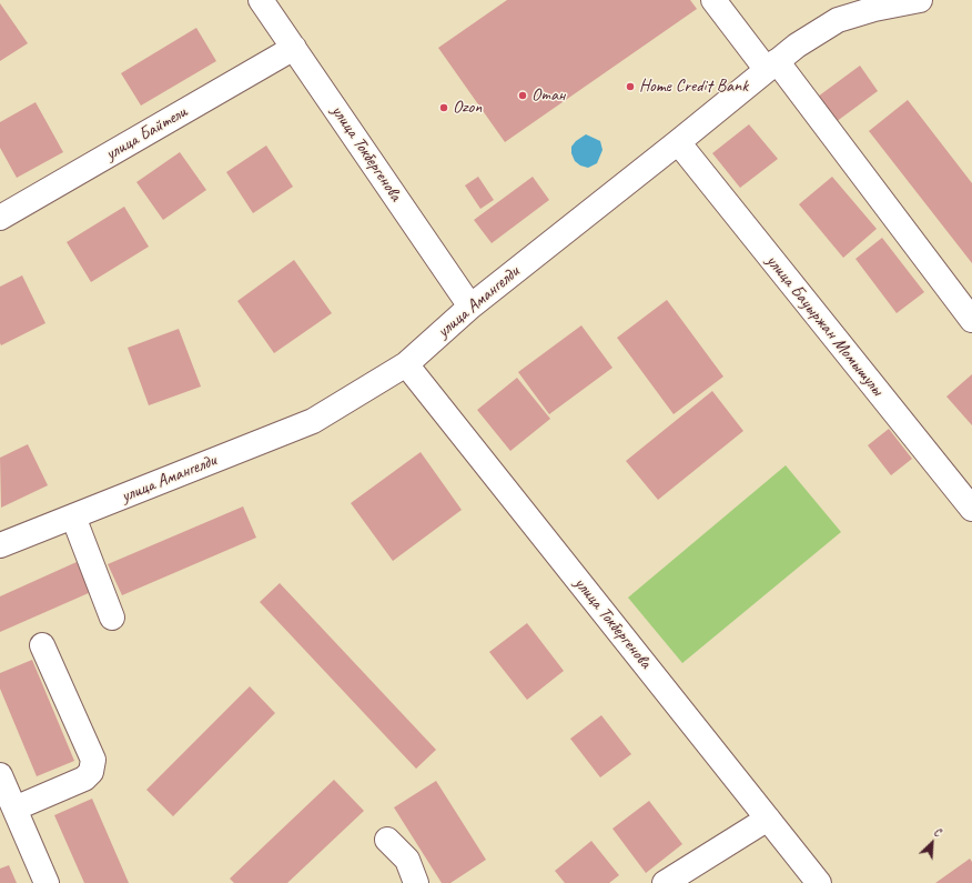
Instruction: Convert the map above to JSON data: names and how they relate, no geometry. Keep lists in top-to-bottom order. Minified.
{"streets":{"street":["улица Байтели","улица Токбергенова","улица Амангелди","улица Бауыржан Момышулы"]},"crossings":[["улица Байтели","улица Токбергенова"],["улица Токбергенова","улица Амангелди"],["улица Амангелди","улица Бауыржан Момышулы"]],"places":["Home Credit Bank","Отан","Ozon"],"north":"top right"}
